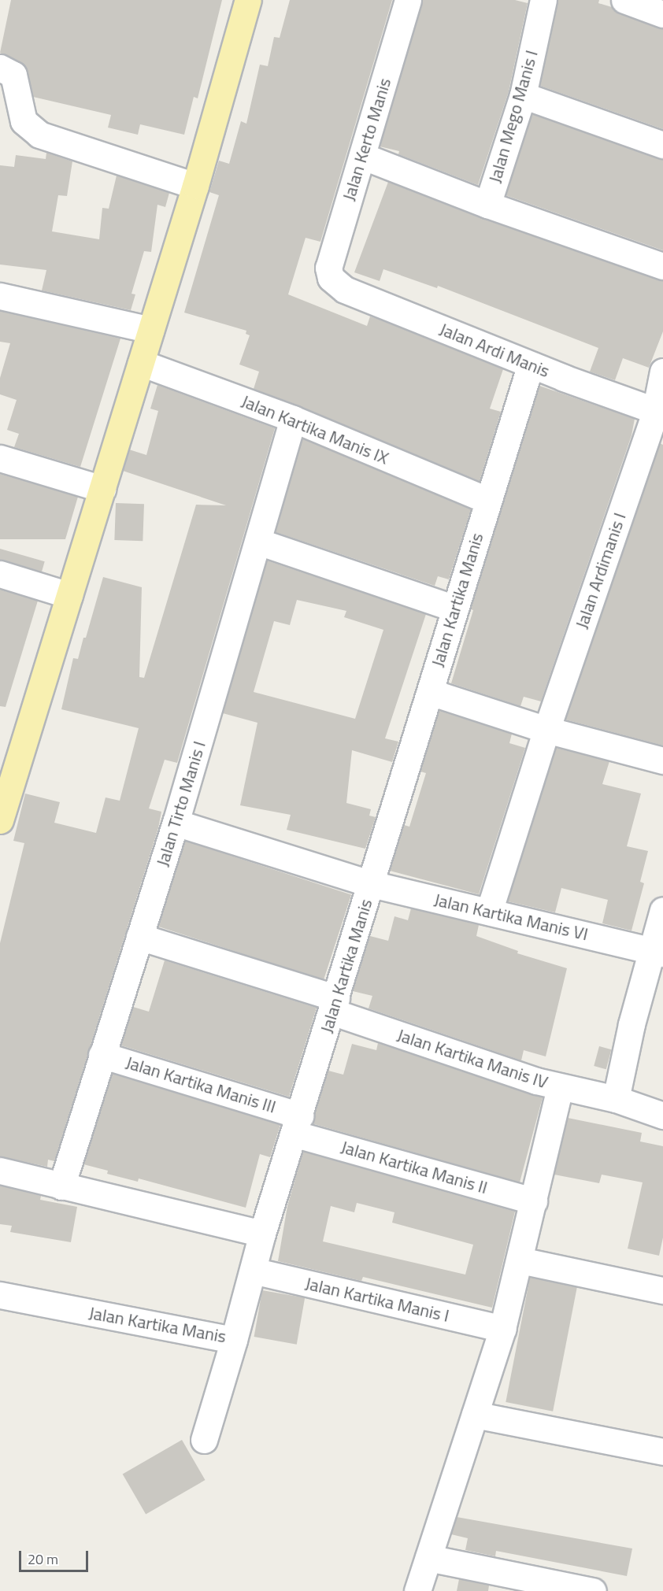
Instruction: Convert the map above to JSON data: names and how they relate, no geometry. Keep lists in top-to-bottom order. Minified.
{"streets":{"street":["Jalan Mego Manis I","Jalan Kerto Manis","Jalan Ardi Manis","Jalan Kartika Manis IX","Jalan Ardimanis I","Jalan Kartika Manis","Jalan Tirto Manis I","Jalan Kartika Manis VI","Jalan Kartika Manis IV","Jalan Kartika Manis III","Jalan Kartika Manis II","Jalan Kartika Manis I"]},"crossings":[["Jalan Kerto Manis","Jalan Ardi Manis"],["Jalan Ardi Manis","Jalan Ardimanis I"],["Jalan Ardi Manis","Jalan Kartika Manis"],["Jalan Kartika Manis IX","Jalan Kartika Manis"],["Jalan Kartika Manis IX","Jalan Tirto Manis I"],["Jalan Ardimanis I","Jalan Kartika Manis VI"],["Jalan Kartika Manis","Jalan Kartika Manis VI"],["Jalan Kartika Manis","Jalan Kartika Manis IV"],["Jalan Kartika Manis","Jalan Kartika Manis III"],["Jalan Kartika Manis","Jalan Kartika Manis II"],["Jalan Kartika Manis","Jalan Kartika Manis I"],["Jalan Tirto Manis I","Jalan Kartika Manis VI"],["Jalan Tirto Manis I","Jalan Kartika Manis IV"],["Jalan Tirto Manis I","Jalan Kartika Manis III"],["Jalan Kartika Manis III","Jalan Kartika Manis II"]],"scale_bar":"20 m"}
